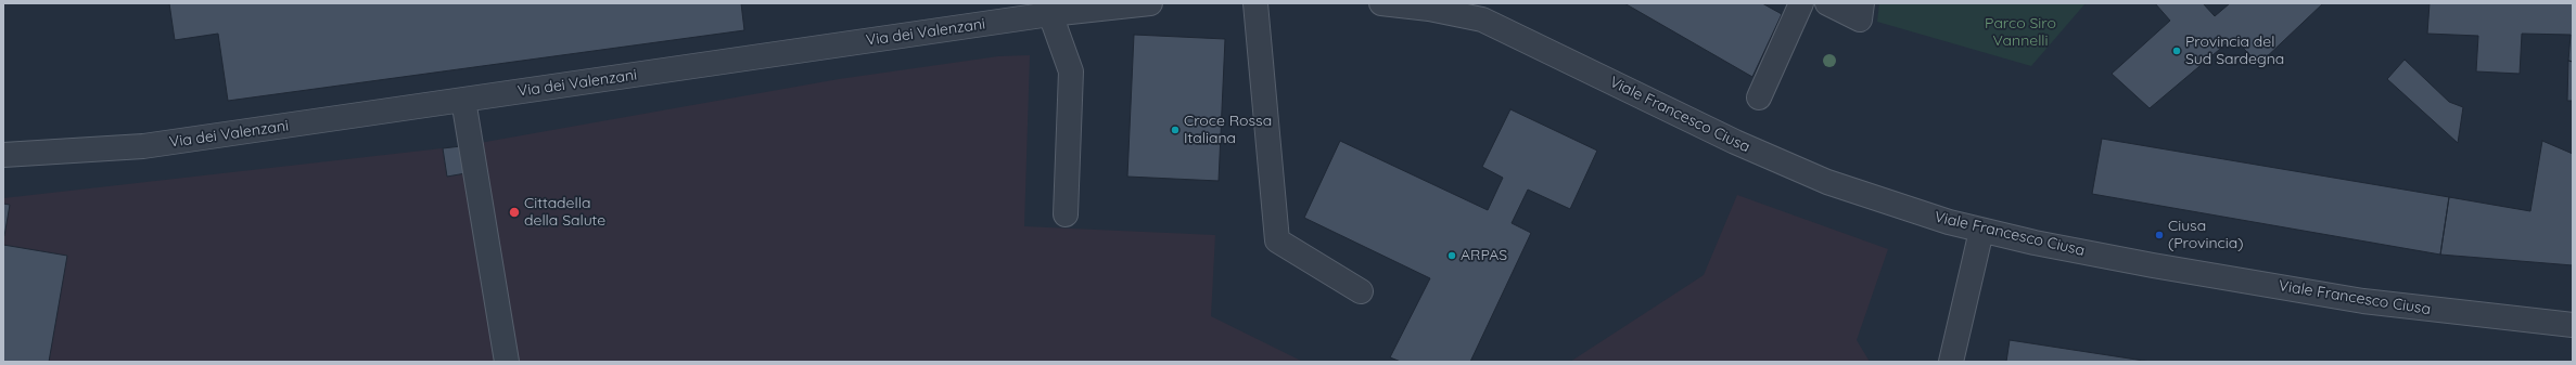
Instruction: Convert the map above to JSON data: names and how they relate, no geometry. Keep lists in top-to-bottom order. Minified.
{"streets":{"street":["Via dei Valenzani","Viale Francesco Ciusa"]},"parks":["Parco Siro Vannelli"],"places":["Provincia del Sud Sardegna","Croce Rossa Italiana","Cittadella della Salute","Ciusa (Provincia)","ARPAS"]}
